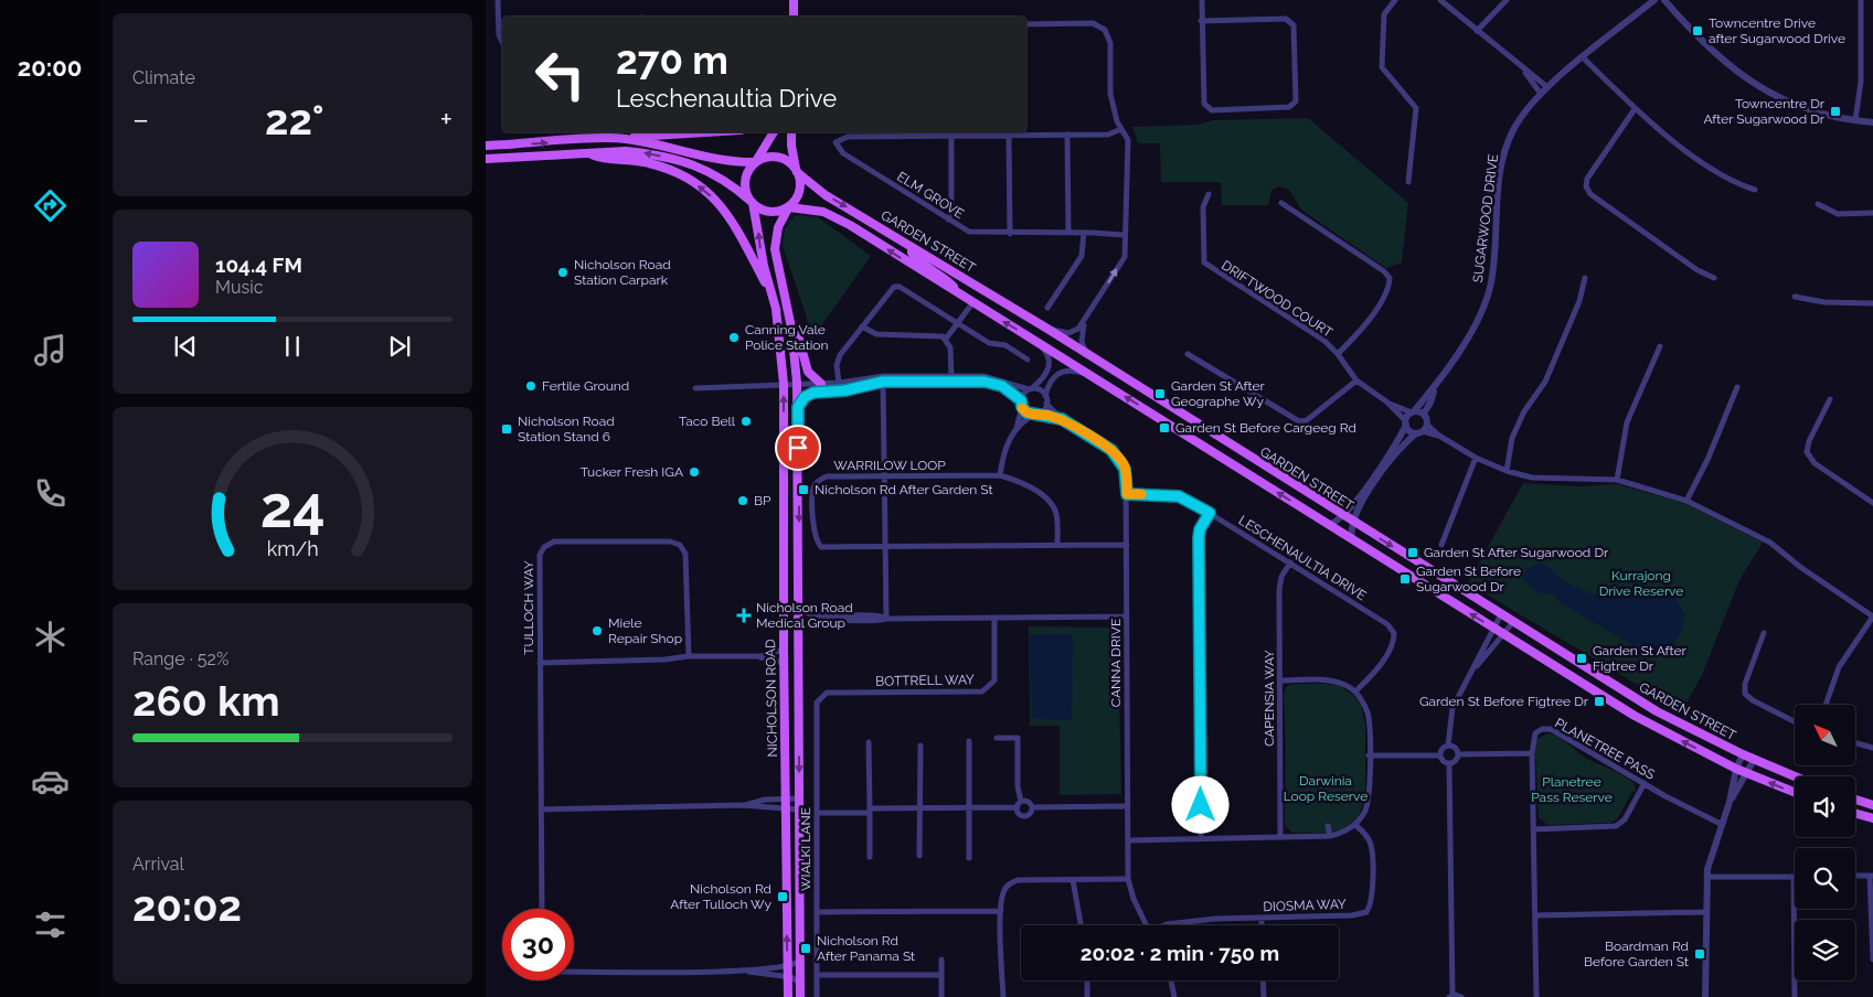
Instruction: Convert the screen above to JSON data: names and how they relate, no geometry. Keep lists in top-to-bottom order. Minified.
{"streets":{"main road":["GARDEN STREET","NICHOLSON ROAD"],"street":["ELM GROVE","SUGARWOOD DRIVE","DRIFTWOOD COURT","WARRILOW LOOP","LESCHENAULTIA DRIVE","TULLOCH WAY","CANNA DRIVE","BOTTRELL WAY","CAPENSIA WAY","PLANETREE PASS","WIALKI LANE","DIOSMA WAY"]},"crossings":[["SUGARWOOD DRIVE","DRIFTWOOD COURT"],["GARDEN STREET","NICHOLSON ROAD"],["WARRILOW LOOP","CANNA DRIVE"],["LESCHENAULTIA DRIVE","CANNA DRIVE"],["LESCHENAULTIA DRIVE","CAPENSIA WAY"],["BOTTRELL WAY","WIALKI LANE"]],"parks":["Kurrajong Drive Reserve","Darwinia Loop Reserve","Planetree Pass Reserve"],"places":{"transit":["Towncentre Drive after Sugarwood Drive","Towncentre Dr After Sugarwood Dr","Garden St After Geographe Wy","Garden St Before Cargeeg Rd","Nicholson Road Station Stand 6","Nicholson Rd After Garden St","Garden St After Sugarwood Dr","Garden St Before Sugarwood Dr","Garden St After Figtree Dr","Garden St Before Figtree Dr","Nicholson Rd After Tulloch Wy","Nicholson Rd After Panama St","Boardman Rd Before Garden St"],"other":["Nicholson Road Station Carpark","Canning Vale Police Station","Fertile Ground","Taco Bell","Tucker Fresh IGA","BP","Miele Repair Shop"],"health":["Nicholson Road Medical Group"]},"north":"top left","page":{"tabs":"20:00","tile":["Climate",["Range · 52%","260 km"],["Arrival","20:02"]],"turn":["270 m","Leschenaultia Drive"],"heat":["−","22°","+"],"song":["104.4 FM","Music"],"limit":"30","trip":"20:02 · 2 min · 750 m","gauge":["24","km/h"]}}
